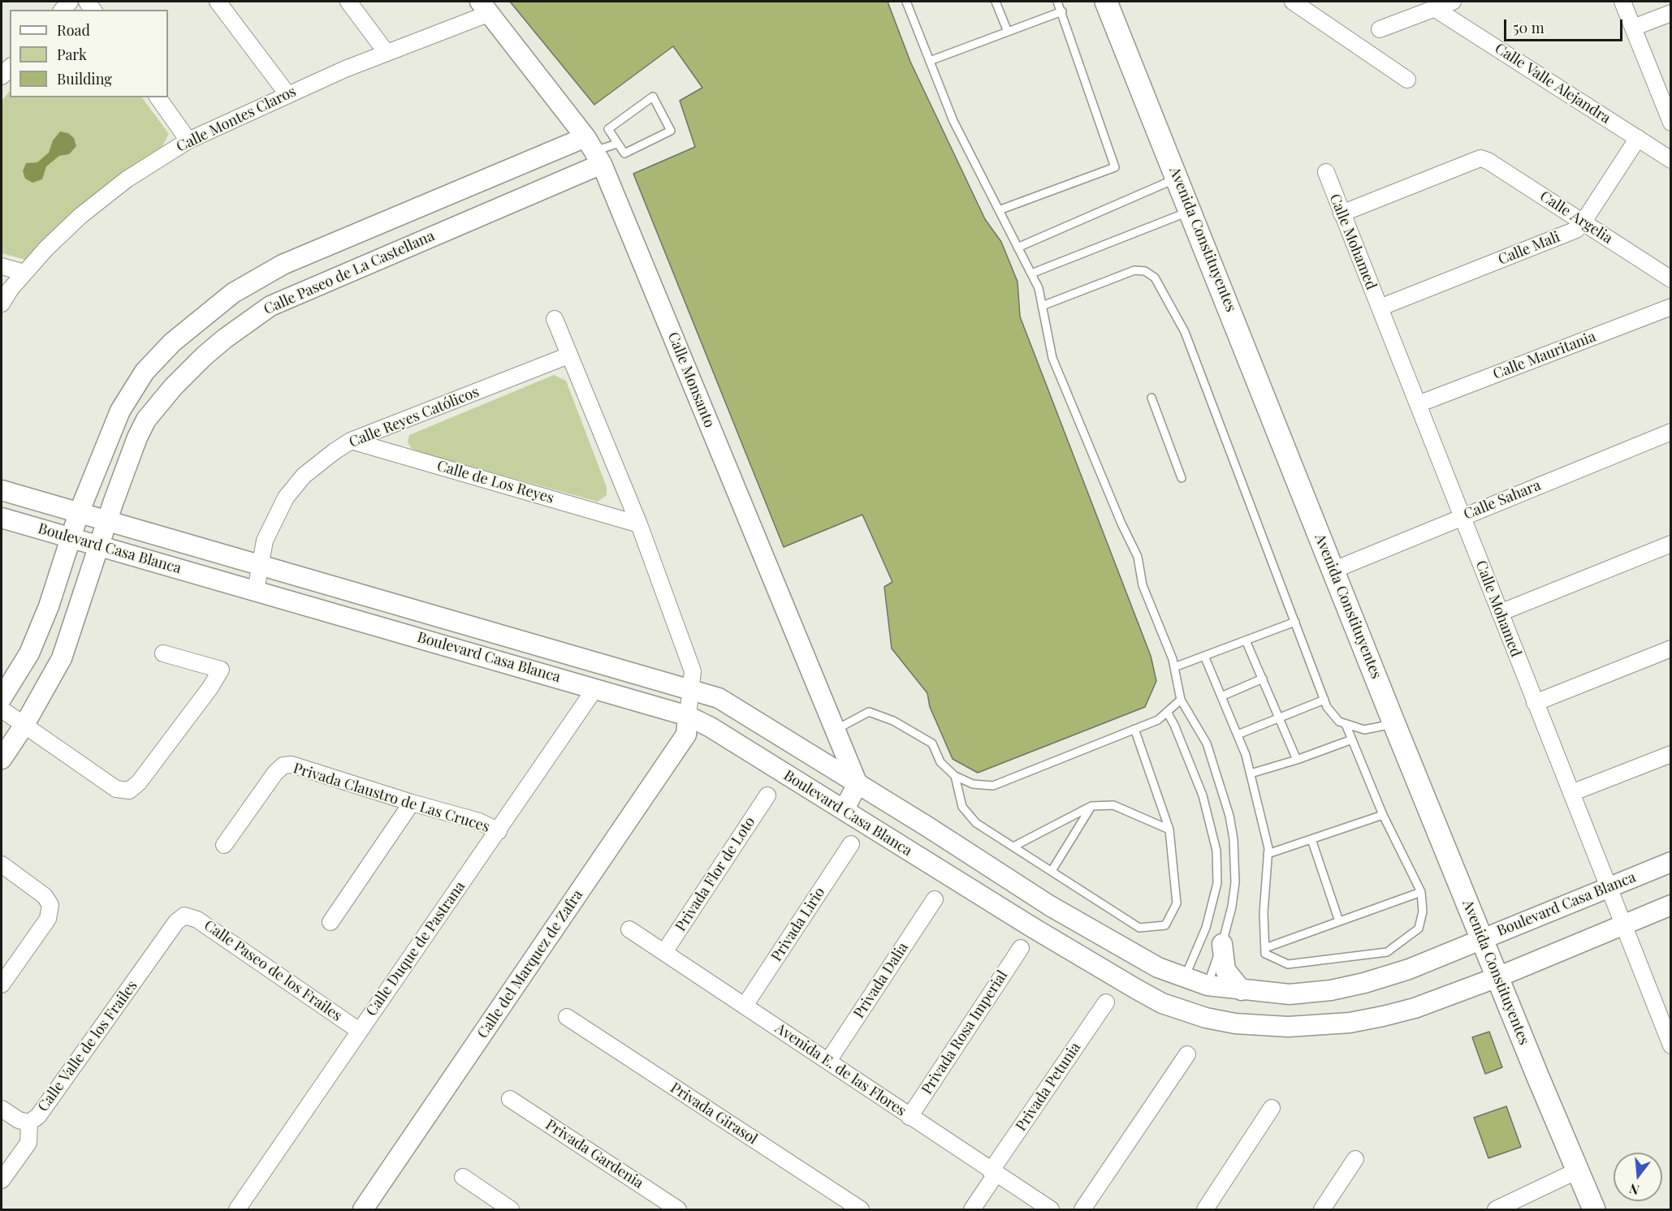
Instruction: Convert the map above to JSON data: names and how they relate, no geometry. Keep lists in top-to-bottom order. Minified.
{"streets":{"main road":["Avenida Constituyentes"],"street":["Calle Valle Alejandra","Calle Montes Claros","Calle Argelia","Calle Mohamed","Calle Mali","Calle Paseo de La Castellana","Calle Mauritania","Calle Monsanto","Calle Reyes Católicos","Calle de Los Reyes","Calle Sahara","Boulevard Casa Blanca","Privada Claustro de Las Cruces","Privada Flor de Loto","Privada Lirio","Calle Duque de Pastrana","Calle del Marquez de Zafra","Calle Paseo de los Frailes","Privada Dalia","Privada Rosa Imperial","Calle Valle de los Frailes","Avenida E. de las Flores","Privada Petunia","Privada Girasol","Privada Gardenia"]},"crossings":[["Calle Valle Alejandra","Calle Mali"],["Calle Montes Claros","Calle Monsanto"],["Calle Argelia","Calle Mohamed"],["Calle Argelia","Calle Mali"],["Avenida Constituyentes","Calle Sahara"],["Avenida Constituyentes","Boulevard Casa Blanca"],["Calle Mohamed","Calle Mali"],["Calle Mohamed","Calle Mauritania"],["Calle Mohamed","Calle Sahara"],["Calle Mohamed","Boulevard Casa Blanca"],["Calle Paseo de La Castellana","Calle Monsanto"],["Calle Paseo de La Castellana","Boulevard Casa Blanca"],["Calle Monsanto","Boulevard Casa Blanca"],["Calle Reyes Católicos","Calle de Los Reyes"],["Calle Reyes Católicos","Boulevard Casa Blanca"],["Boulevard Casa Blanca","Calle Duque de Pastrana"],["Boulevard Casa Blanca","Calle del Marquez de Zafra"],["Privada Claustro de Las Cruces","Calle Duque de Pastrana"],["Privada Flor de Loto","Avenida E. de las Flores"],["Privada Lirio","Avenida E. de las Flores"],["Calle Duque de Pastrana","Calle Paseo de los Frailes"],["Calle Paseo de los Frailes","Calle Valle de los Frailes"],["Privada Dalia","Avenida E. de las Flores"],["Privada Rosa Imperial","Avenida E. de las Flores"],["Avenida E. de las Flores","Privada Petunia"]],"legend":["Road","Park","Building"],"scale_bar":"50 m","north":"bottom"}
